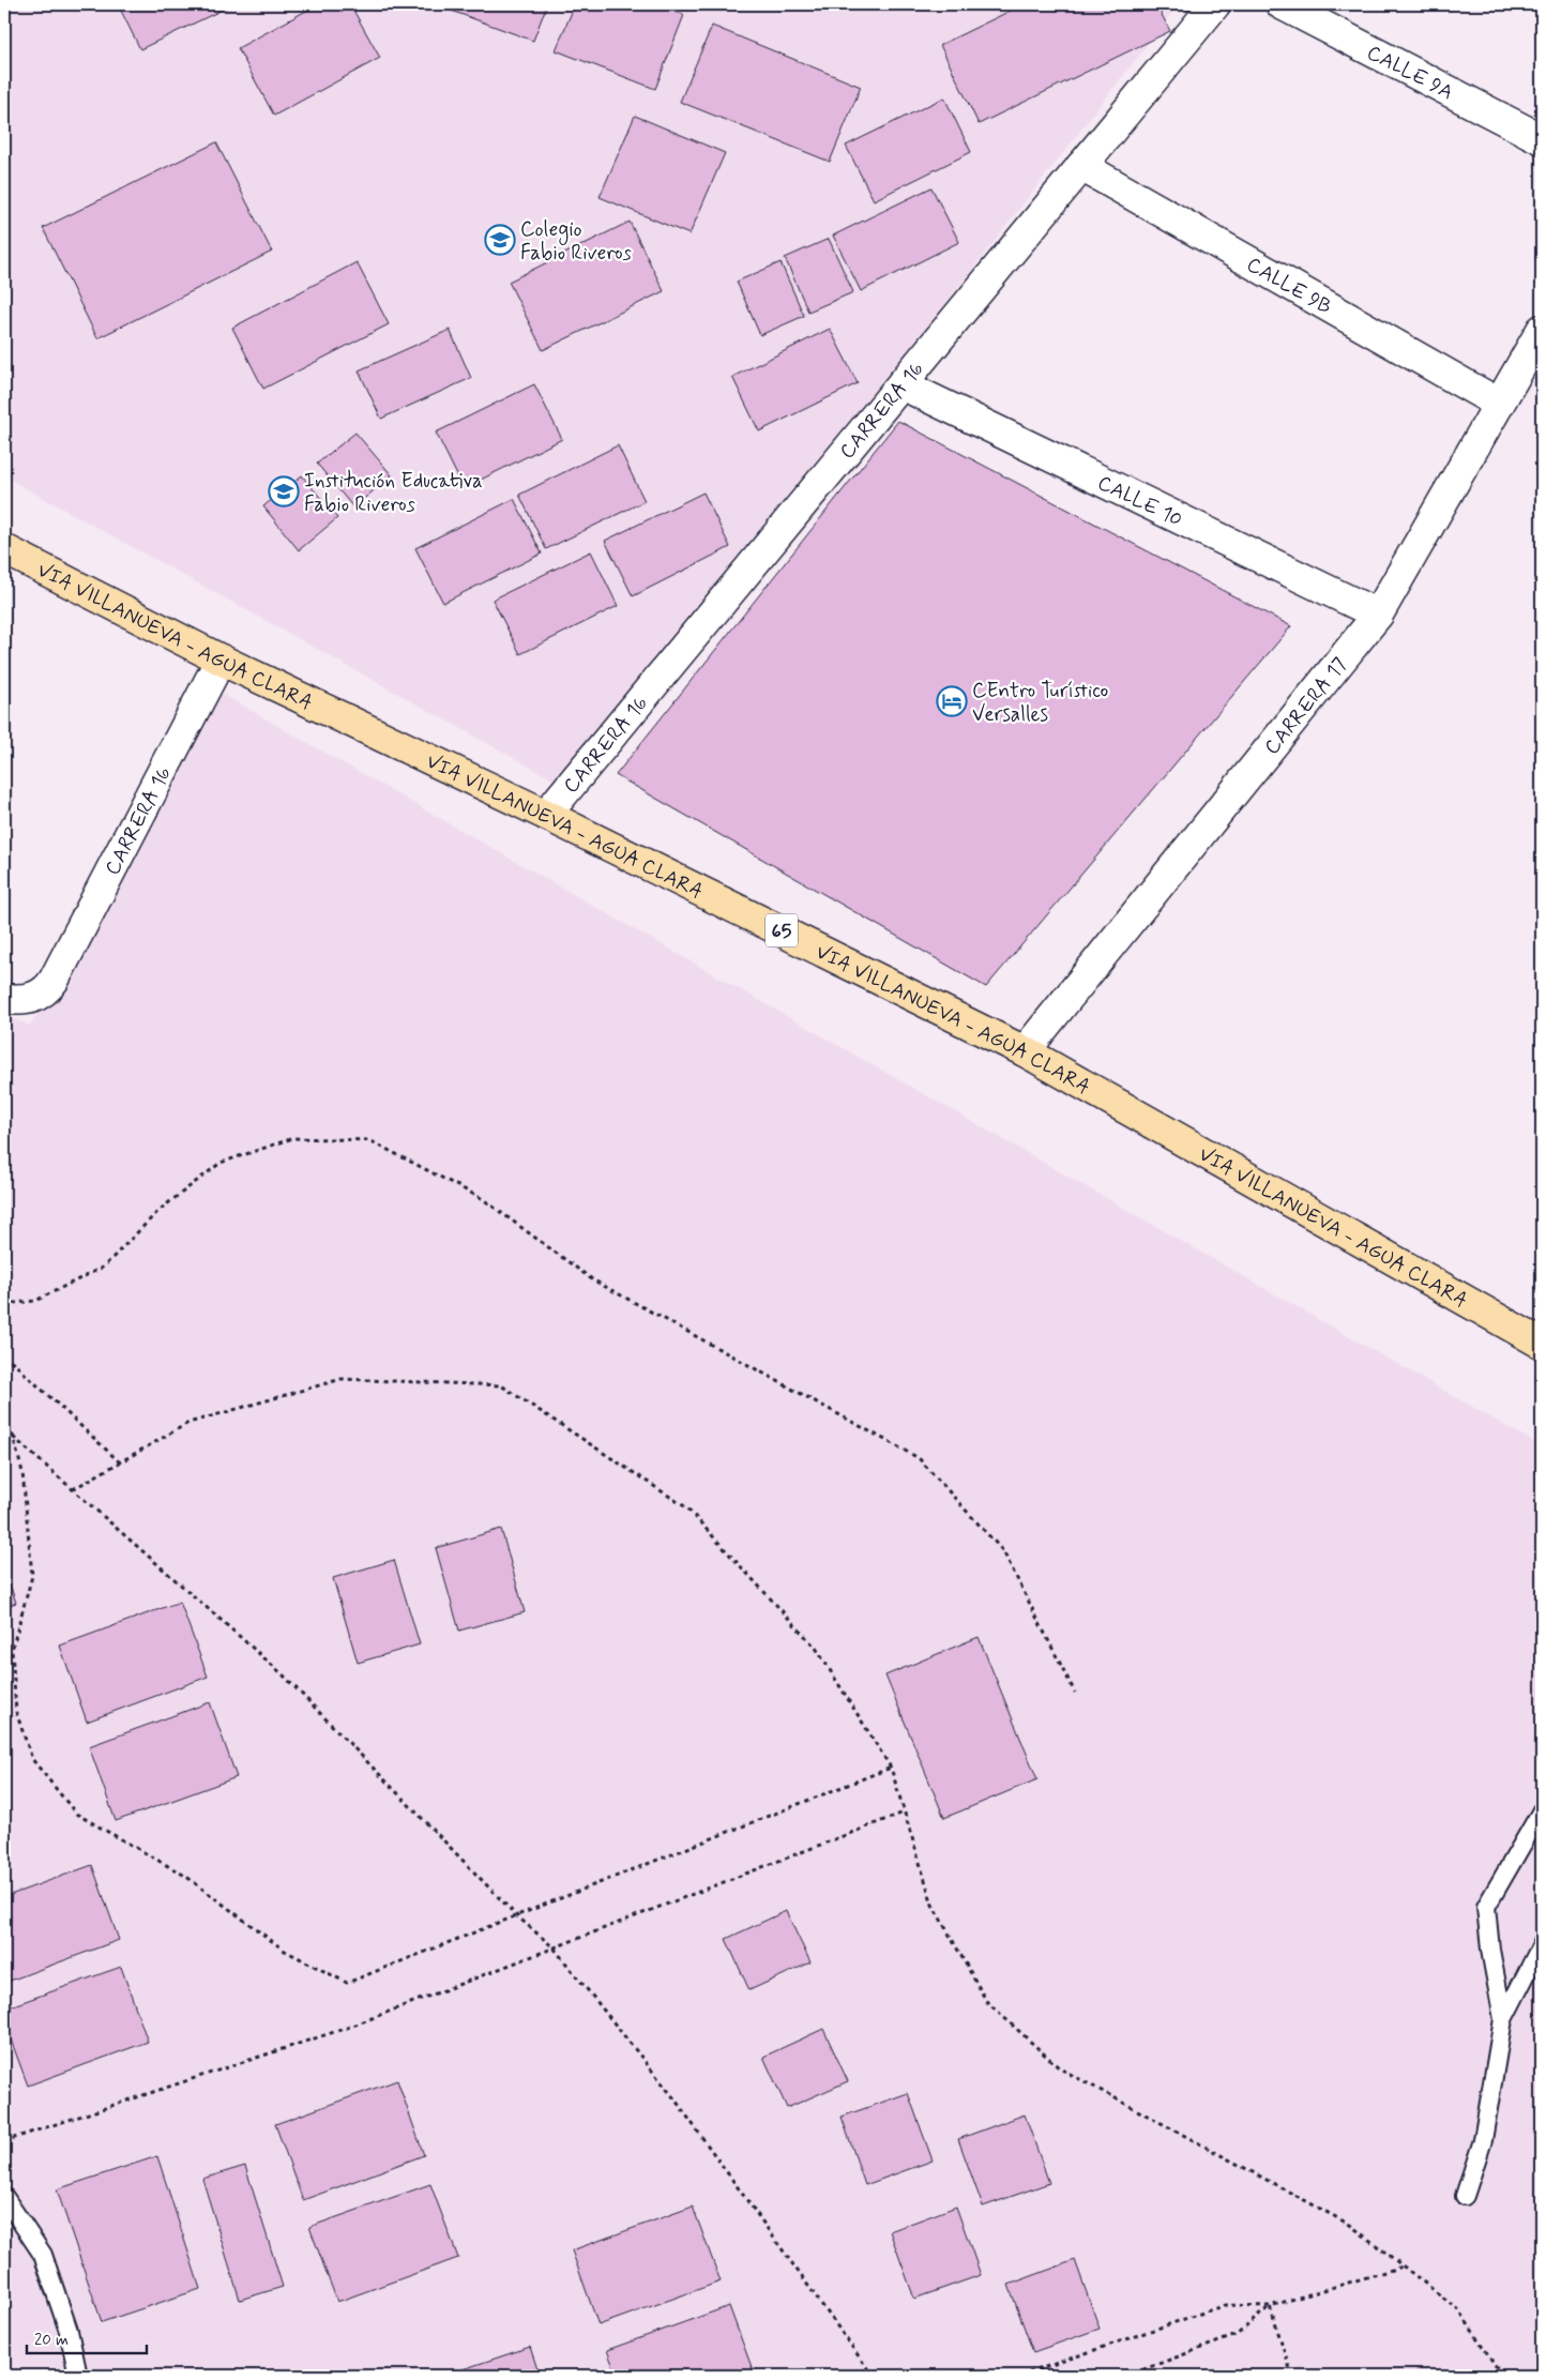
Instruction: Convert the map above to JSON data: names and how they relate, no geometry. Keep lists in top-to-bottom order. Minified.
{"streets":{"highway":["VIA VILLANUEVA - AGUA CLARA","65"],"street":["CALLE 9A","CALLE 9B","CARRERA 16","CALLE 10","CARRERA 17"]},"crossings":[["CALLE 9B","CARRERA 16"],["CALLE 9B","CARRERA 17"],["CARRERA 16","CALLE 10"],["CARRERA 16","VIA VILLANUEVA - AGUA CLARA"],["CALLE 10","CARRERA 17"],["VIA VILLANUEVA - AGUA CLARA","CARRERA 17"]],"places":{"school or university":["Colegio Fabio Riveros","Institución Educativa Fabio Riveros"],"hotel":["CEntro Turístico Versalles"]},"scale_bar":"20 m"}
